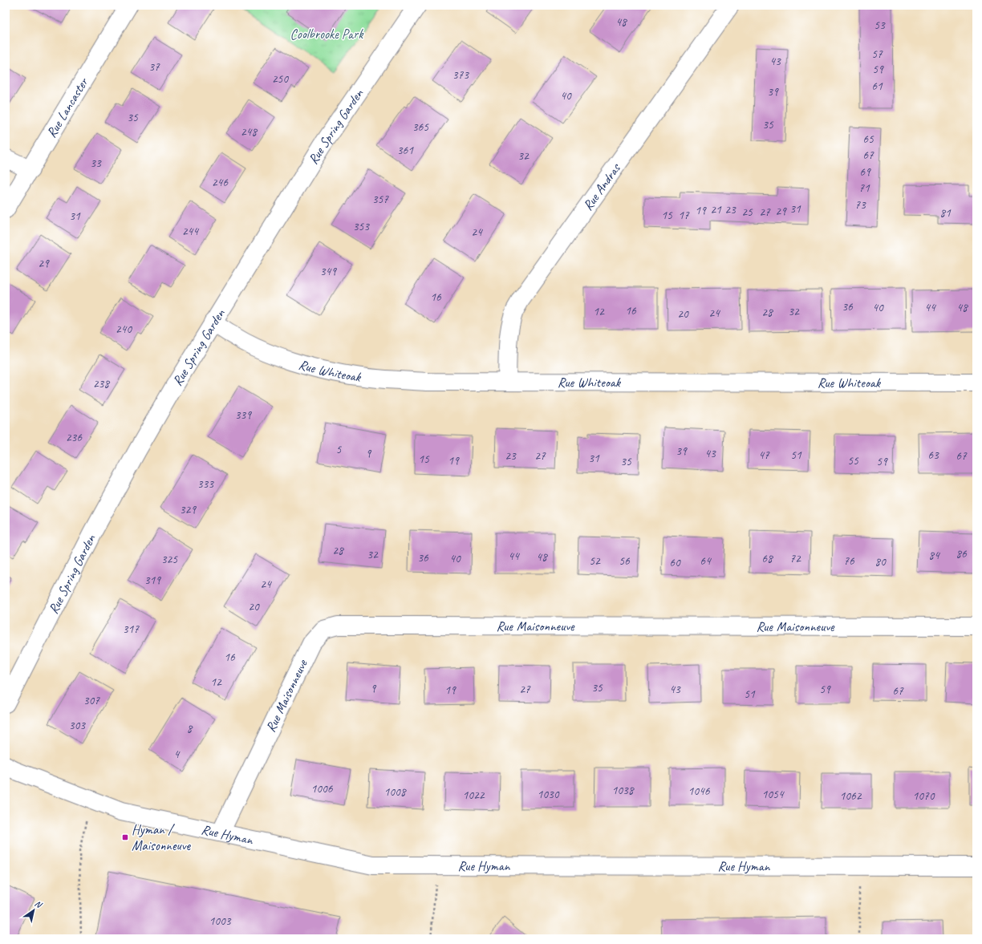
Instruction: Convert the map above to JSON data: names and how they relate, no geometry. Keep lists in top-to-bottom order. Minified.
{"streets":{"street":["Rue Lancaster","Rue Spring Garden","Rue Andras","Rue Whiteoak","Rue Maisonneuve","Rue Hyman"]},"crossings":[["Rue Spring Garden","Rue Whiteoak"],["Rue Andras","Rue Whiteoak"],["Rue Maisonneuve","Rue Hyman"]],"parks":["Coolbrooke Park"],"places":{"transit":["Hyman / Maisonneuve"]},"house_numbers":["48","53","57","43","37","59","373","250","61","39","40","35","35","365","248","65","361","67","32","33","69","246","71","357","73","31","21","23","19","29","25","27","81","15","17","31","353","244","24","29","349","16","36","40","44","48","16","12","32","28","24","20","240","238","339","236","5","39","9","43","47","51","63","23","27","67","31","15","19","55","35","59","333","329","28","86","32","84","44","48","36","40","68","72","325","52","56","64","76","80","60","319","24","20","317","16","12","35","9","27","43","59","19","67","51","307","303","8","4","1006","1038","1046","1008","1030","1054","1022","1062","1070","1003"],"north":"top right"}
